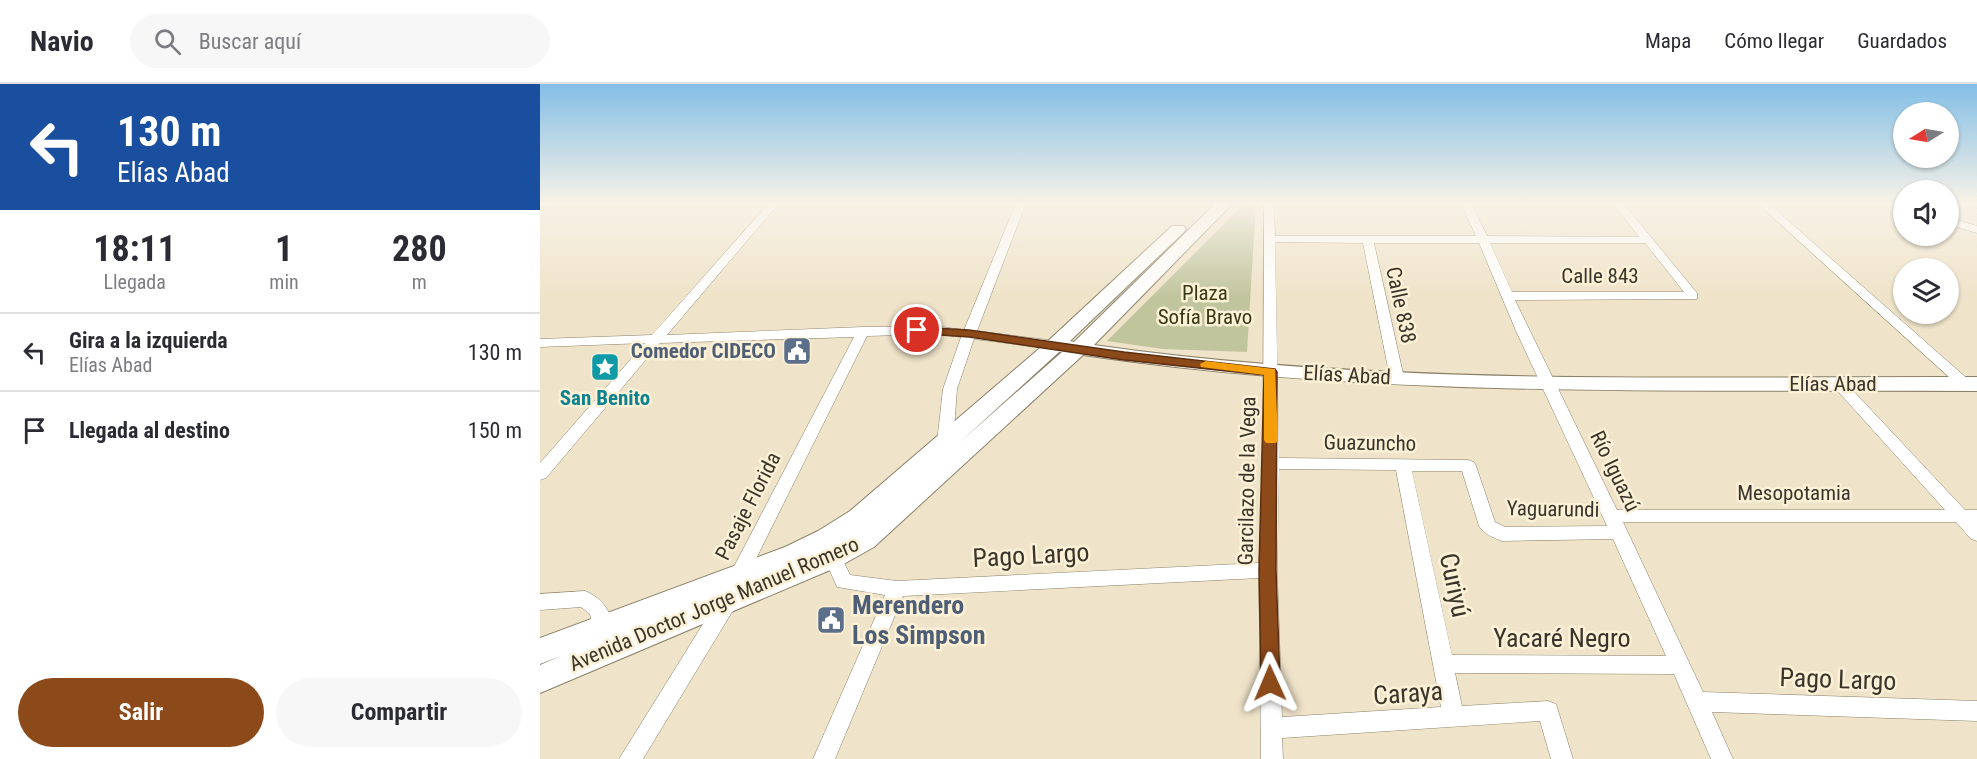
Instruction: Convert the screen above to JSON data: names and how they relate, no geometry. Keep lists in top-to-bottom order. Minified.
{"streets":{"main road":["Elías Abad","Avenida Doctor Jorge Manuel Romero"],"street":["Calle 843","Calle 838","Guazuncho","Río Iguazú","Garcilazo de la Vega","Mesopotamia","Pasaje Florida","Yaguarundi","Pago Largo","Curiyú","Yacaré Negro","Caraya"]},"crossings":[["Calle 843","Río Iguazú"],["Calle 838","Elías Abad"],["Elías Abad","Río Iguazú"],["Elías Abad","Garcilazo de la Vega"],["Elías Abad","Pasaje Florida"],["Elías Abad","Avenida Doctor Jorge Manuel Romero"],["Guazuncho","Garcilazo de la Vega"],["Guazuncho","Yaguarundi"],["Guazuncho","Curiyú"],["Río Iguazú","Mesopotamia"],["Río Iguazú","Yaguarundi"],["Río Iguazú","Pago Largo"],["Río Iguazú","Yacaré Negro"],["Garcilazo de la Vega","Pago Largo"],["Garcilazo de la Vega","Caraya"],["Pasaje Florida","Avenida Doctor Jorge Manuel Romero"],["Pago Largo","Avenida Doctor Jorge Manuel Romero"],["Curiyú","Yacaré Negro"],["Curiyú","Caraya"]],"parks":["Plaza Sofía Bravo"],"places":{"public building":["Comedor CIDECO","Merendero Los Simpson"],"place":["San Benito"]},"north":"left","page":{"header":"Navio","search":"Buscar aquí","nav":["Mapa","Cómo llegar","Guardados"],"turn":["130 m","Elías Abad"],"eta":["18:11","Llegada","1","min","280","m"],"list":[{"name":"Gira a la izquierda","note":"Elías Abad","value":"130 m"},{"name":"Llegada al destino","value":"150 m"}],"buttons":["Salir","Compartir"]}}
